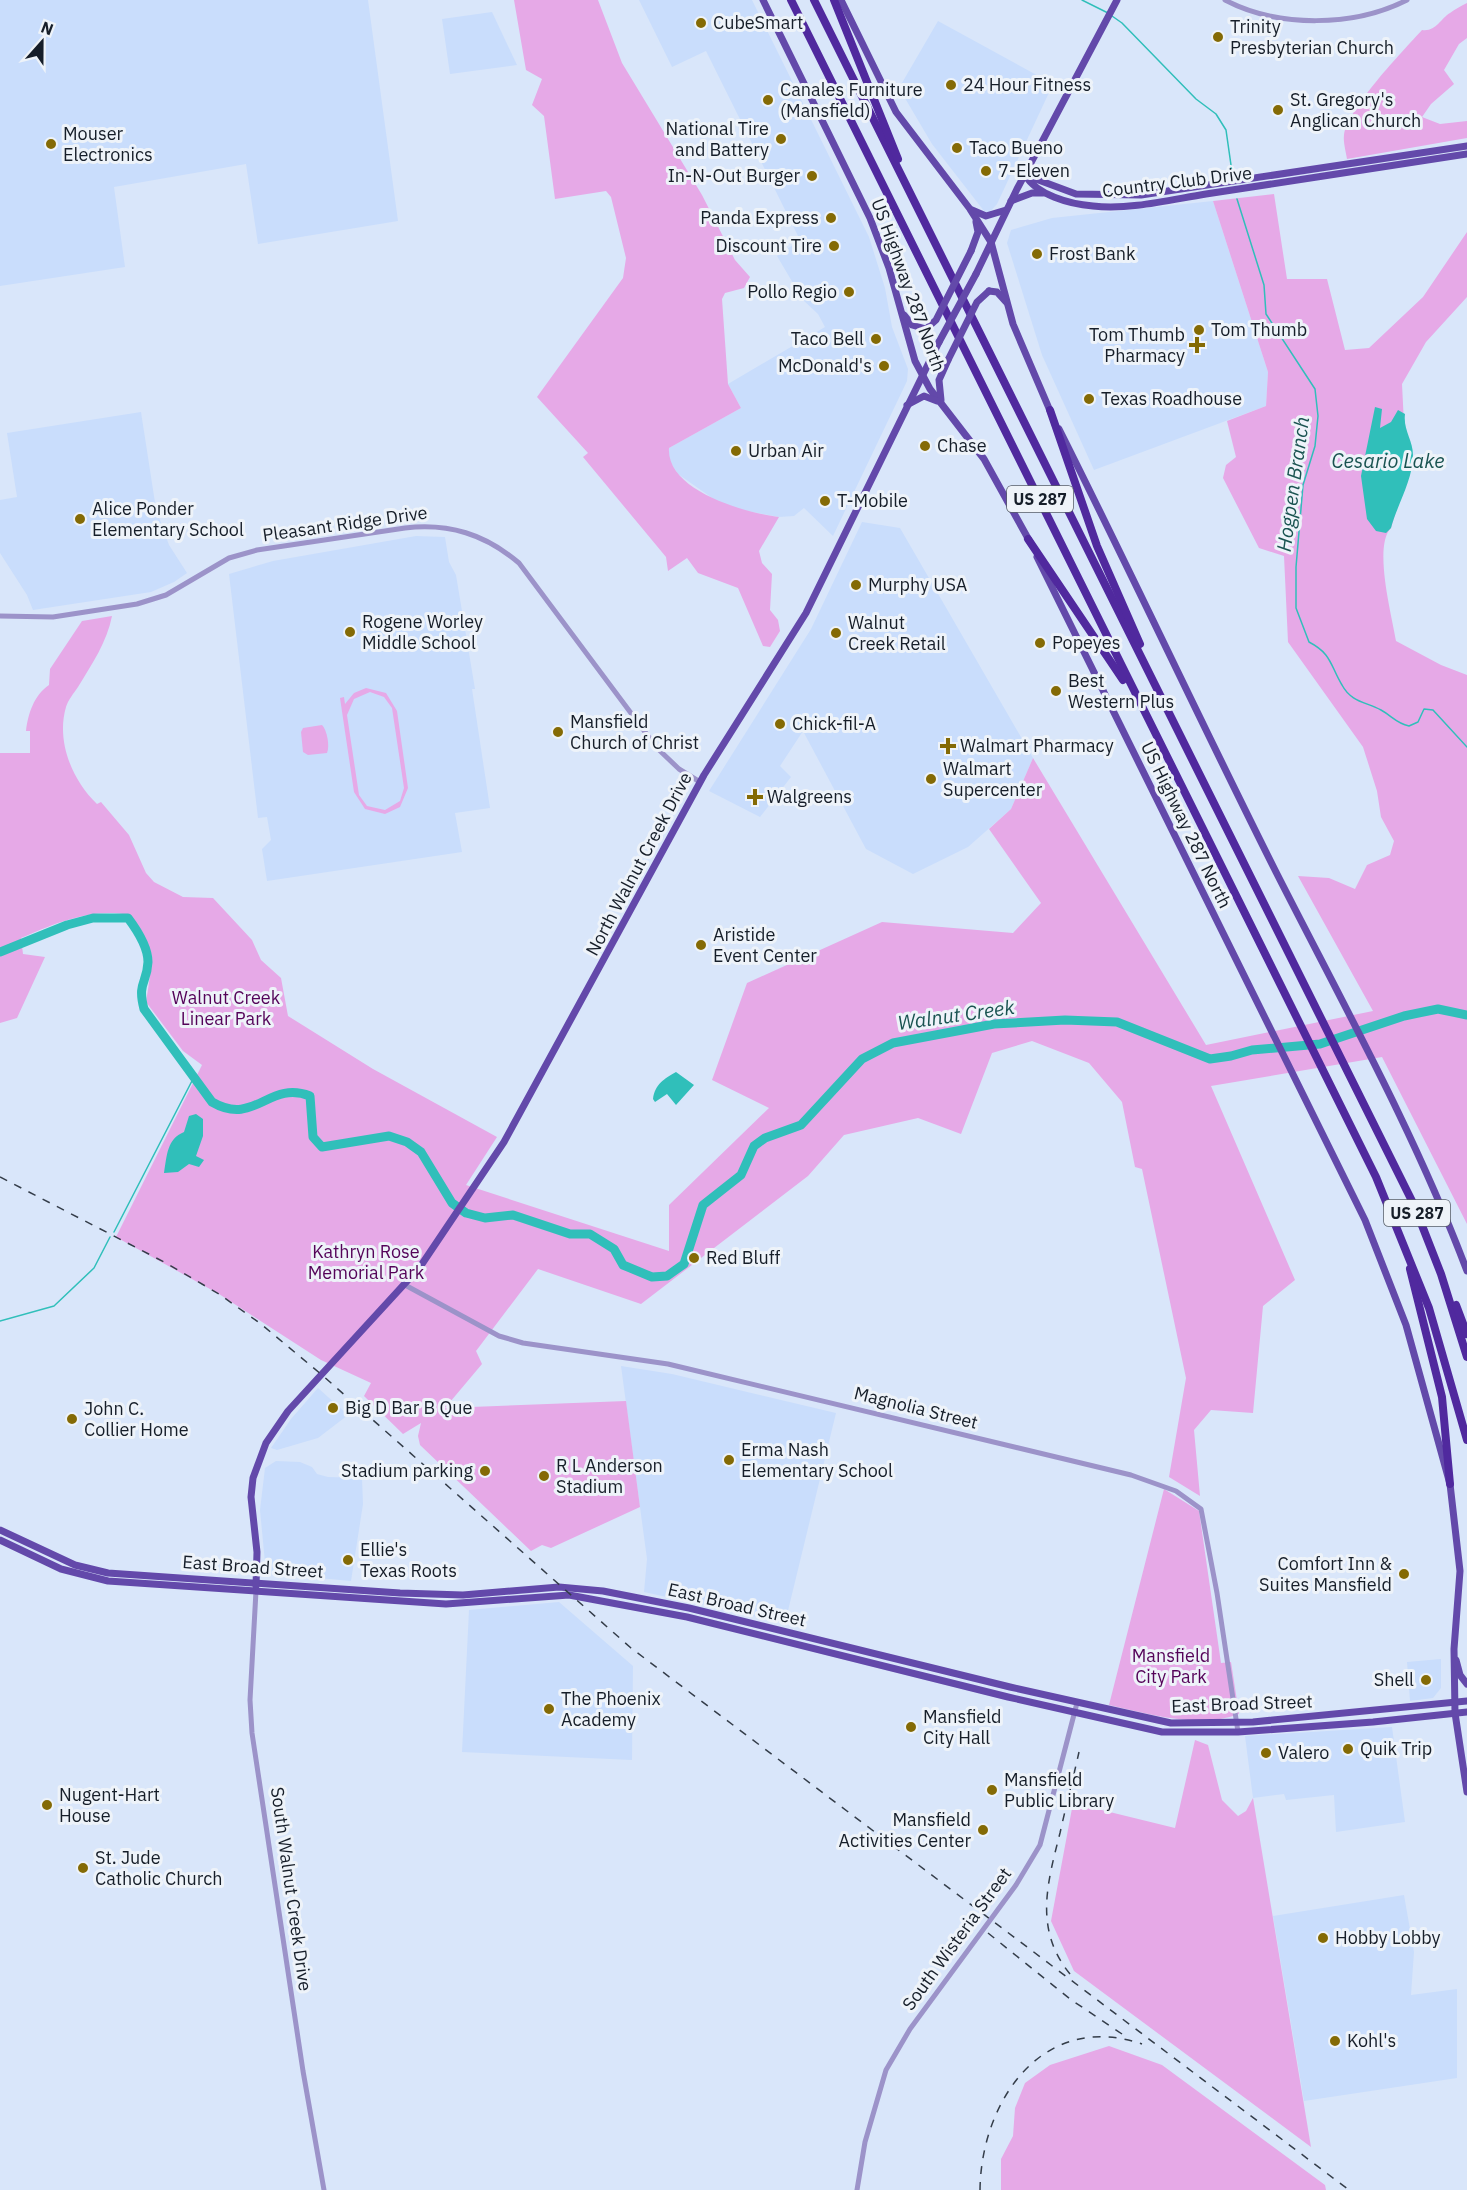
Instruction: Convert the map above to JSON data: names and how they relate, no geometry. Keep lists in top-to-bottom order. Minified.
{"streets":{"highway":["US 287"],"main road":["Country Club Drive","US Highway 287 North","North Walnut Creek Drive","East Broad Street"],"street":["Pleasant Ridge Drive","Magnolia Street","South Walnut Creek Drive","South Wisteria Street"]},"crossings":[["Country Club Drive","North Walnut Creek Drive"],["US Highway 287 North","North Walnut Creek Drive"],["US Highway 287 North","East Broad Street"],["Pleasant Ridge Drive","North Walnut Creek Drive"],["North Walnut Creek Drive","Magnolia Street"],["North Walnut Creek Drive","East Broad Street"],["North Walnut Creek Drive","South Walnut Creek Drive"],["Magnolia Street","East Broad Street"],["East Broad Street","South Walnut Creek Drive"],["East Broad Street","South Wisteria Street"]],"water":["Cesario Lake","Hogpen Branch","Walnut Creek"],"parks":["Walnut Creek Linear Park","Kathryn Rose Memorial Park","Mansfield City Park"],"places":{"other":["CubeSmart","Trinity Presbyterian Church","24 Hour Fitness","Canales Furniture (Mansfield)","St. Gregory's Anglican Church","National Tire and Battery","Mouser Electronics","Taco Bueno","7-Eleven","In-N-Out Burger","Panda Express","Discount Tire","Frost Bank","Pollo Regio","Tom Thumb","Taco Bell","McDonald's","Texas Roadhouse","Chase","Urban Air","T-Mobile","Alice Ponder Elementary School","Murphy USA","Rogene Worley Middle School","Walnut Creek Retail","Popeyes","Best Western Plus","Chick-fil-A","Mansfield Church of Christ","Walmart Supercenter","Aristide Event Center","Red Bluff","Big D Bar B Que","John C. Collier Home","Erma Nash Elementary School","Stadium parking","R L Anderson Stadium","Ellie's Texas Roots","Comfort Inn & Suites Mansfield","Shell","The Phoenix Academy","Mansfield City Hall","Quik Trip","Valero","Mansfield Public Library","Nugent-Hart House","Mansfield Activities Center","St. Jude Catholic Church","Hobby Lobby","Kohl's"],"health":["Tom Thumb Pharmacy","Walmart Pharmacy","Walgreens"]},"north":"top"}
